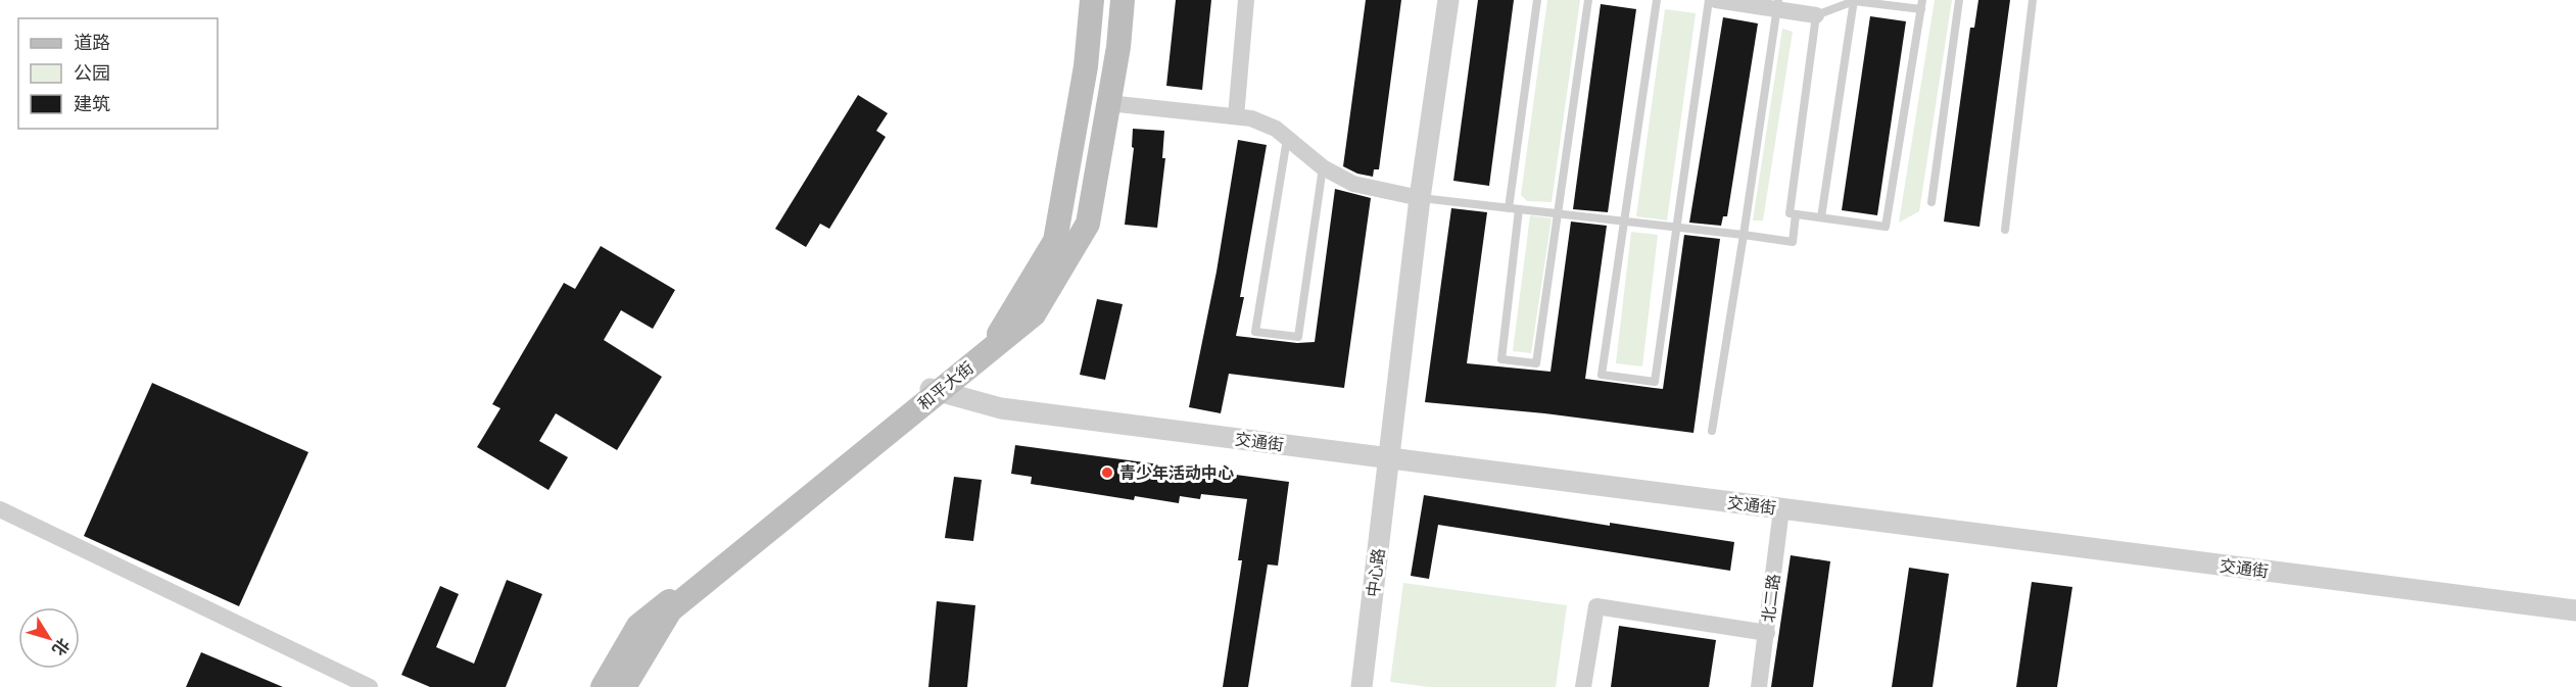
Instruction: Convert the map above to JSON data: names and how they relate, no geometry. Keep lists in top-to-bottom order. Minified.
{"streets":{"main road":["和平大街"],"street":["交通街","中心路","北二路"]},"crossings":[["和平大街","交通街"],["交通街","中心路"],["交通街","北二路"]],"places":["青少年活动中心"],"legend":["道路","公园","建筑"],"north":"bottom right"}
